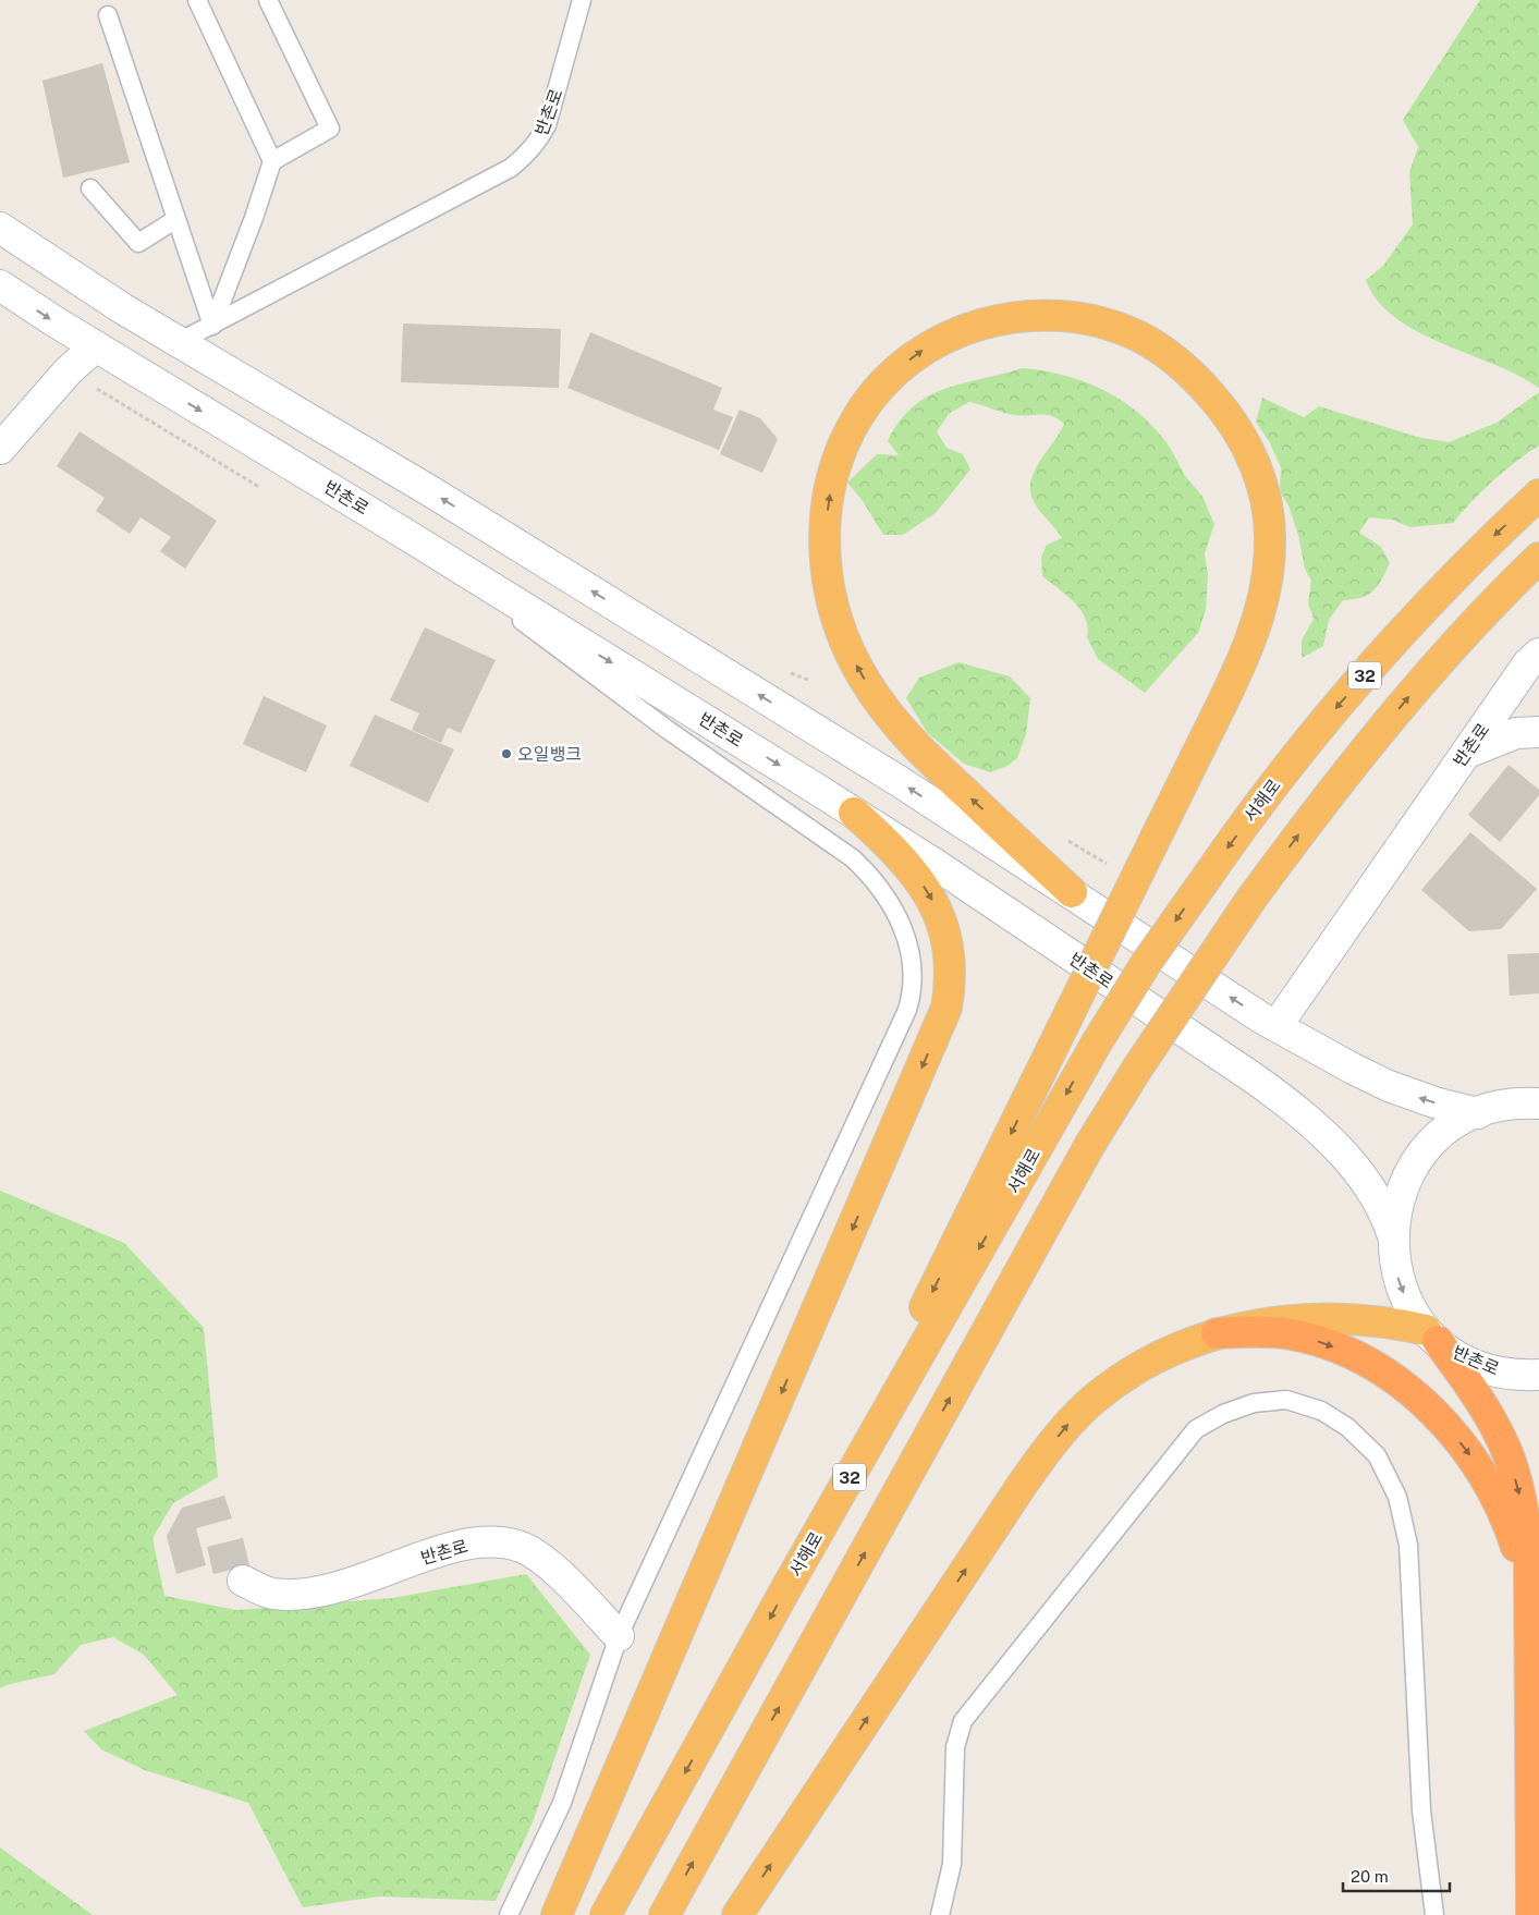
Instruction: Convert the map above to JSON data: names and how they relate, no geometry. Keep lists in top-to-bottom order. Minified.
{"streets":{"highway":["32","서해로"],"main road":["반촌로"]},"places":["오일뱅크"],"scale_bar":"20 m"}
